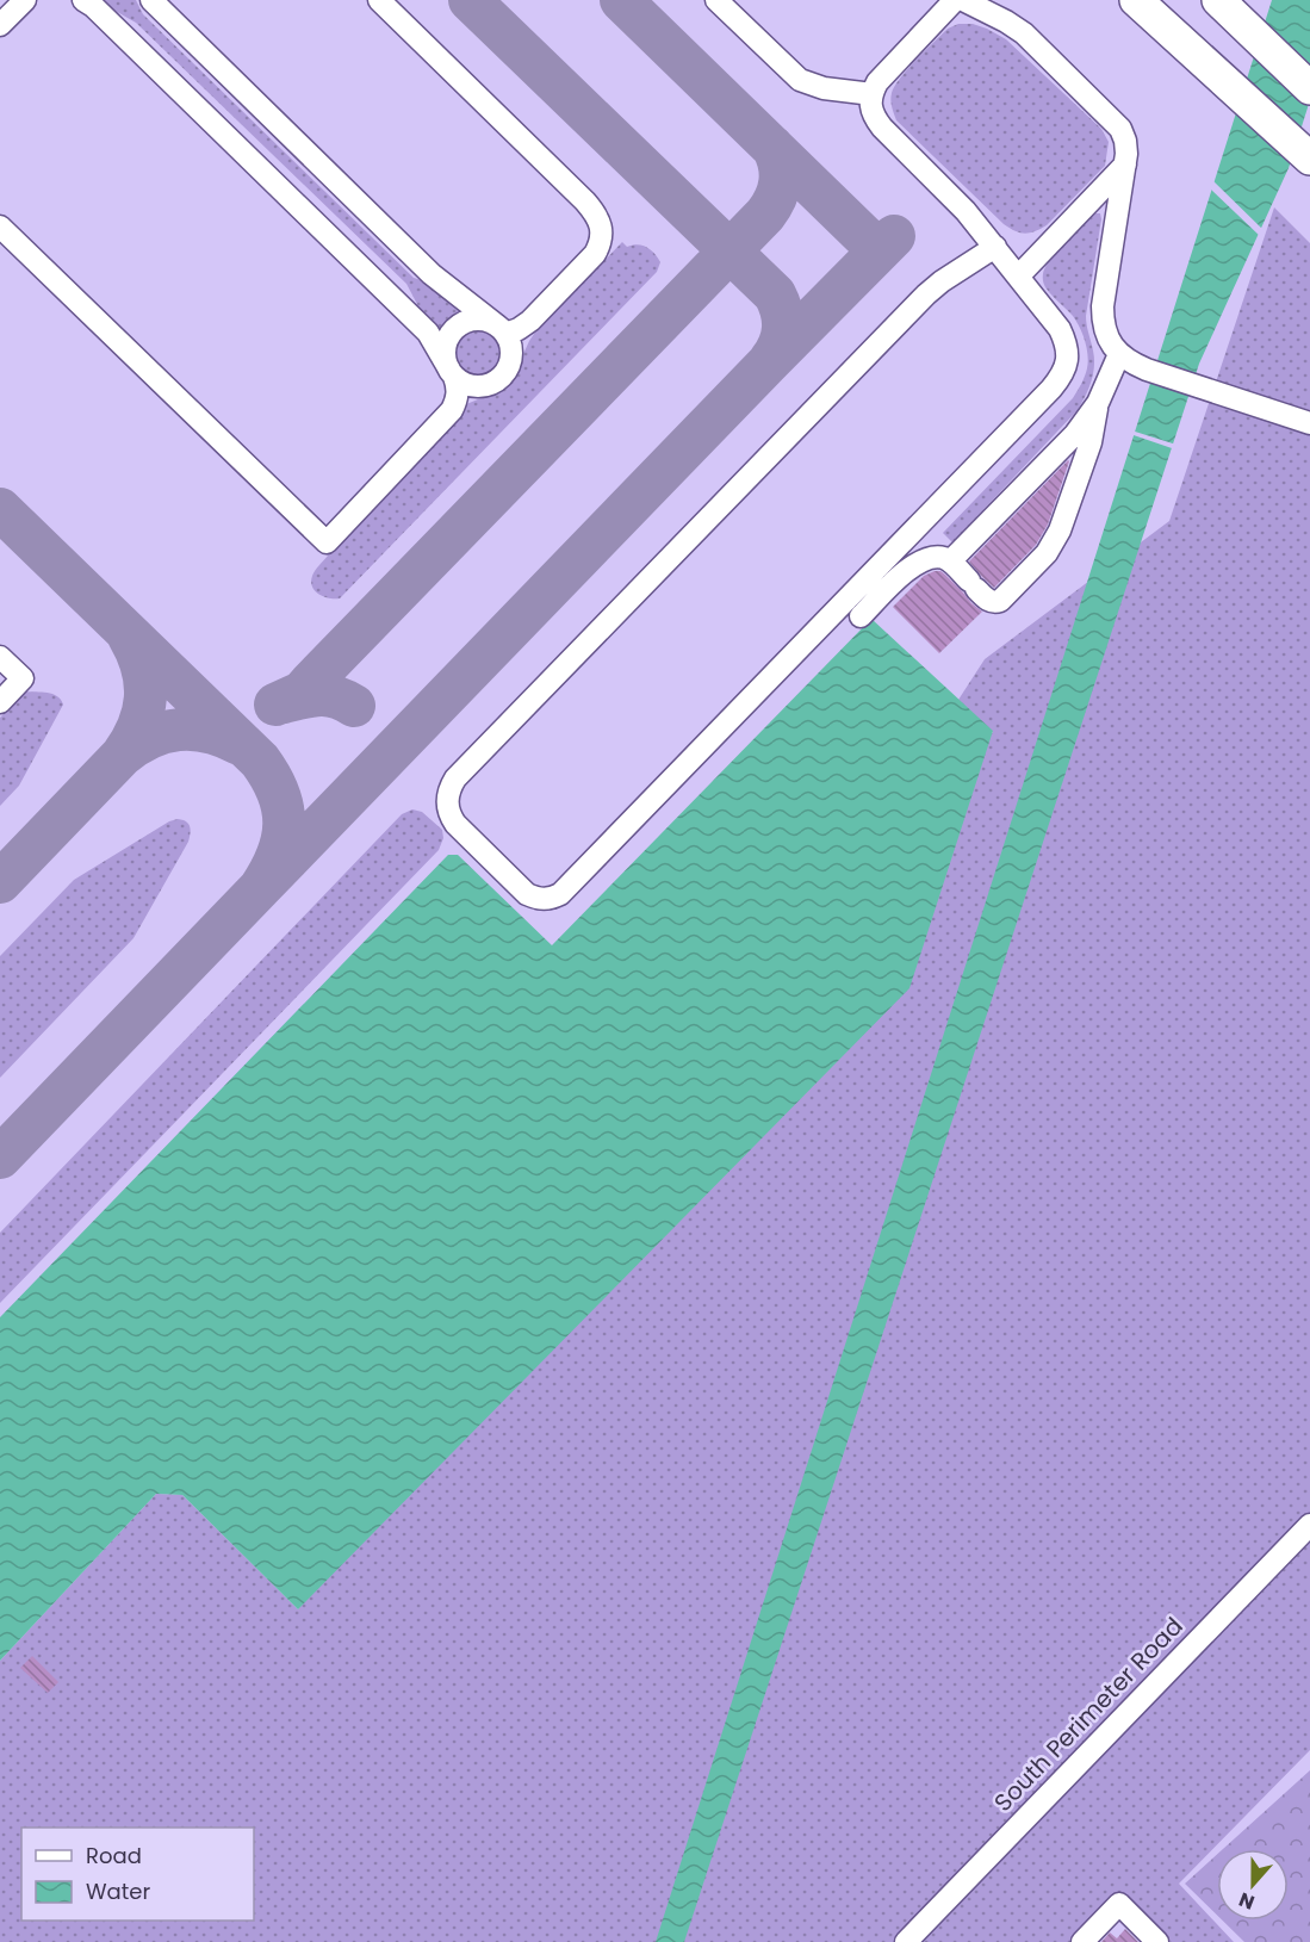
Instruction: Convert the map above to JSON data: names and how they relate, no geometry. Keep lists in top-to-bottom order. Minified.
{"streets":{"lane":["South Perimeter Road"]},"legend":["Road","Water"],"north":"bottom"}
